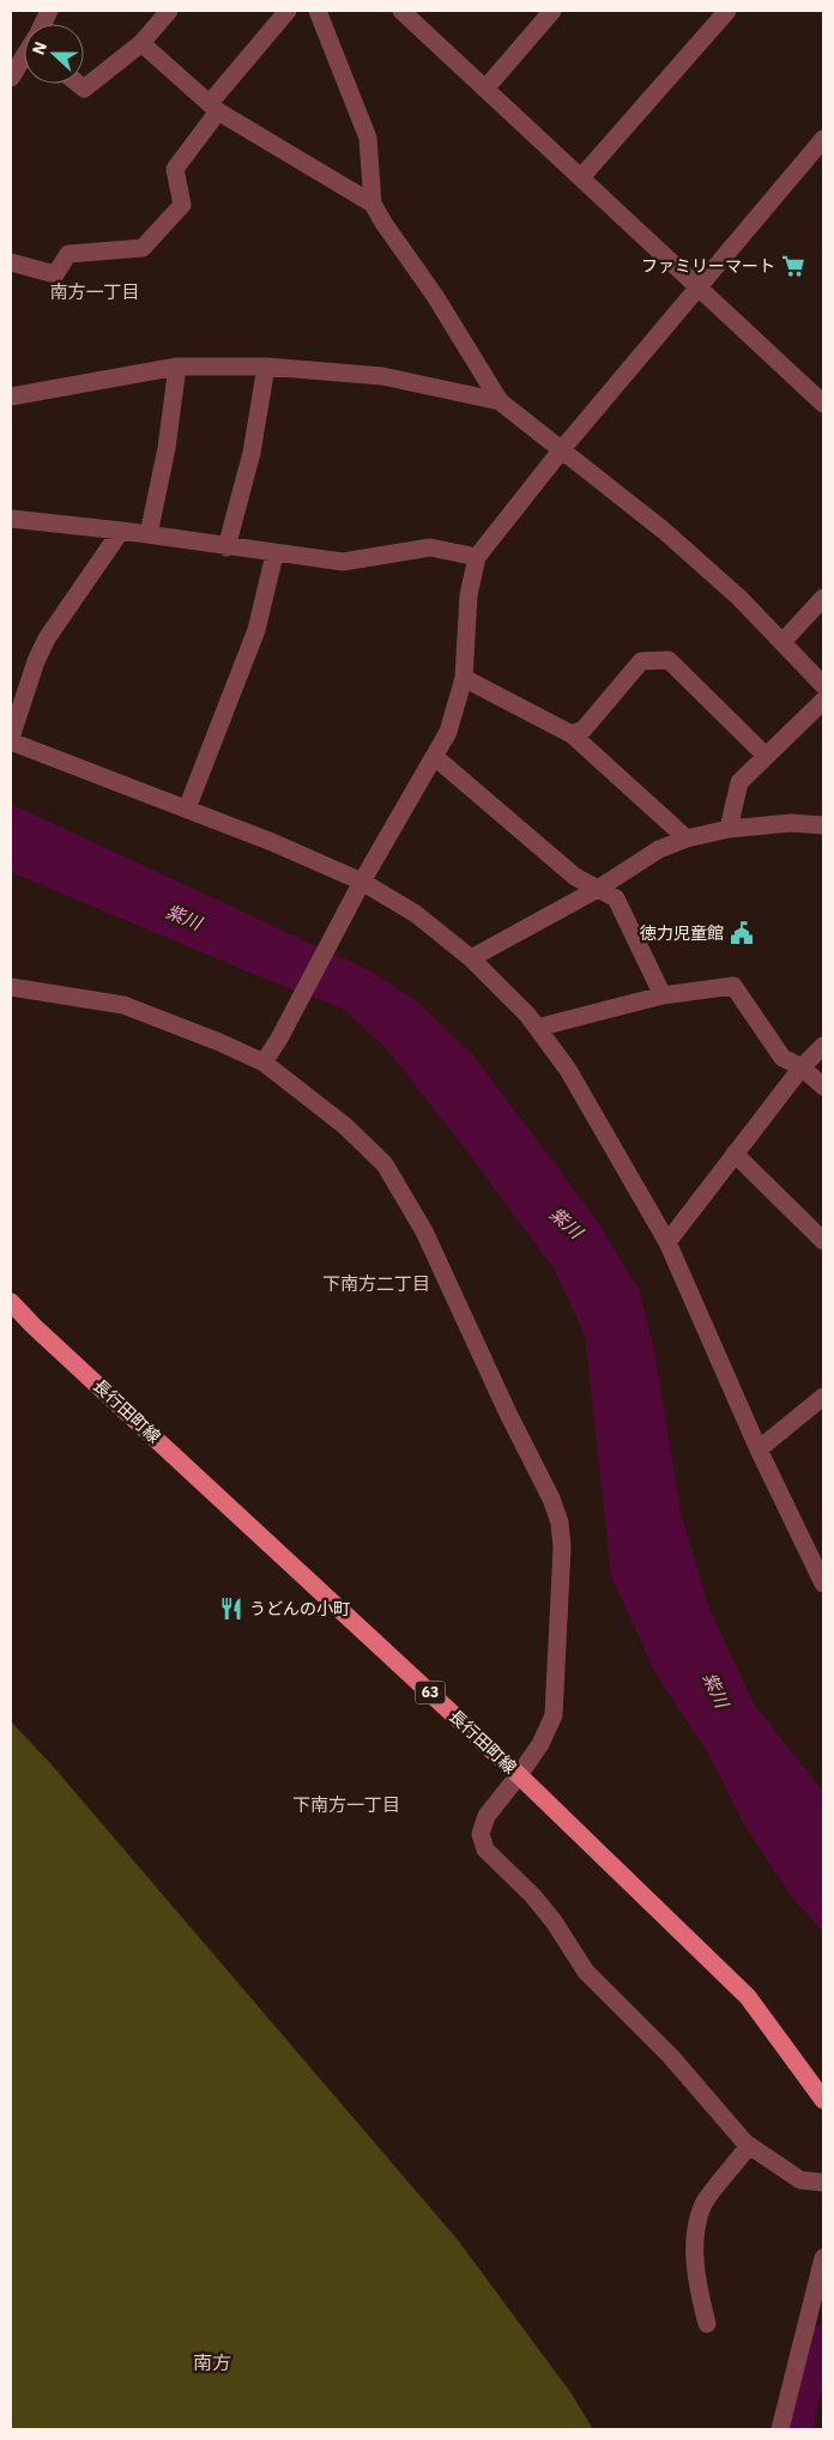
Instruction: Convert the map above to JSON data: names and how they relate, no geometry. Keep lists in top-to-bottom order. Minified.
{"streets":{"main road":["長行田町線","63"]},"districts":["南方一丁目","下南方二丁目","下南方一丁目","南方"],"water":["紫川"],"places":{"supermarket":["ファミリーマート"],"public building":["徳力児童館"],"restaurant":["うどんの小町"]},"north":"left"}
